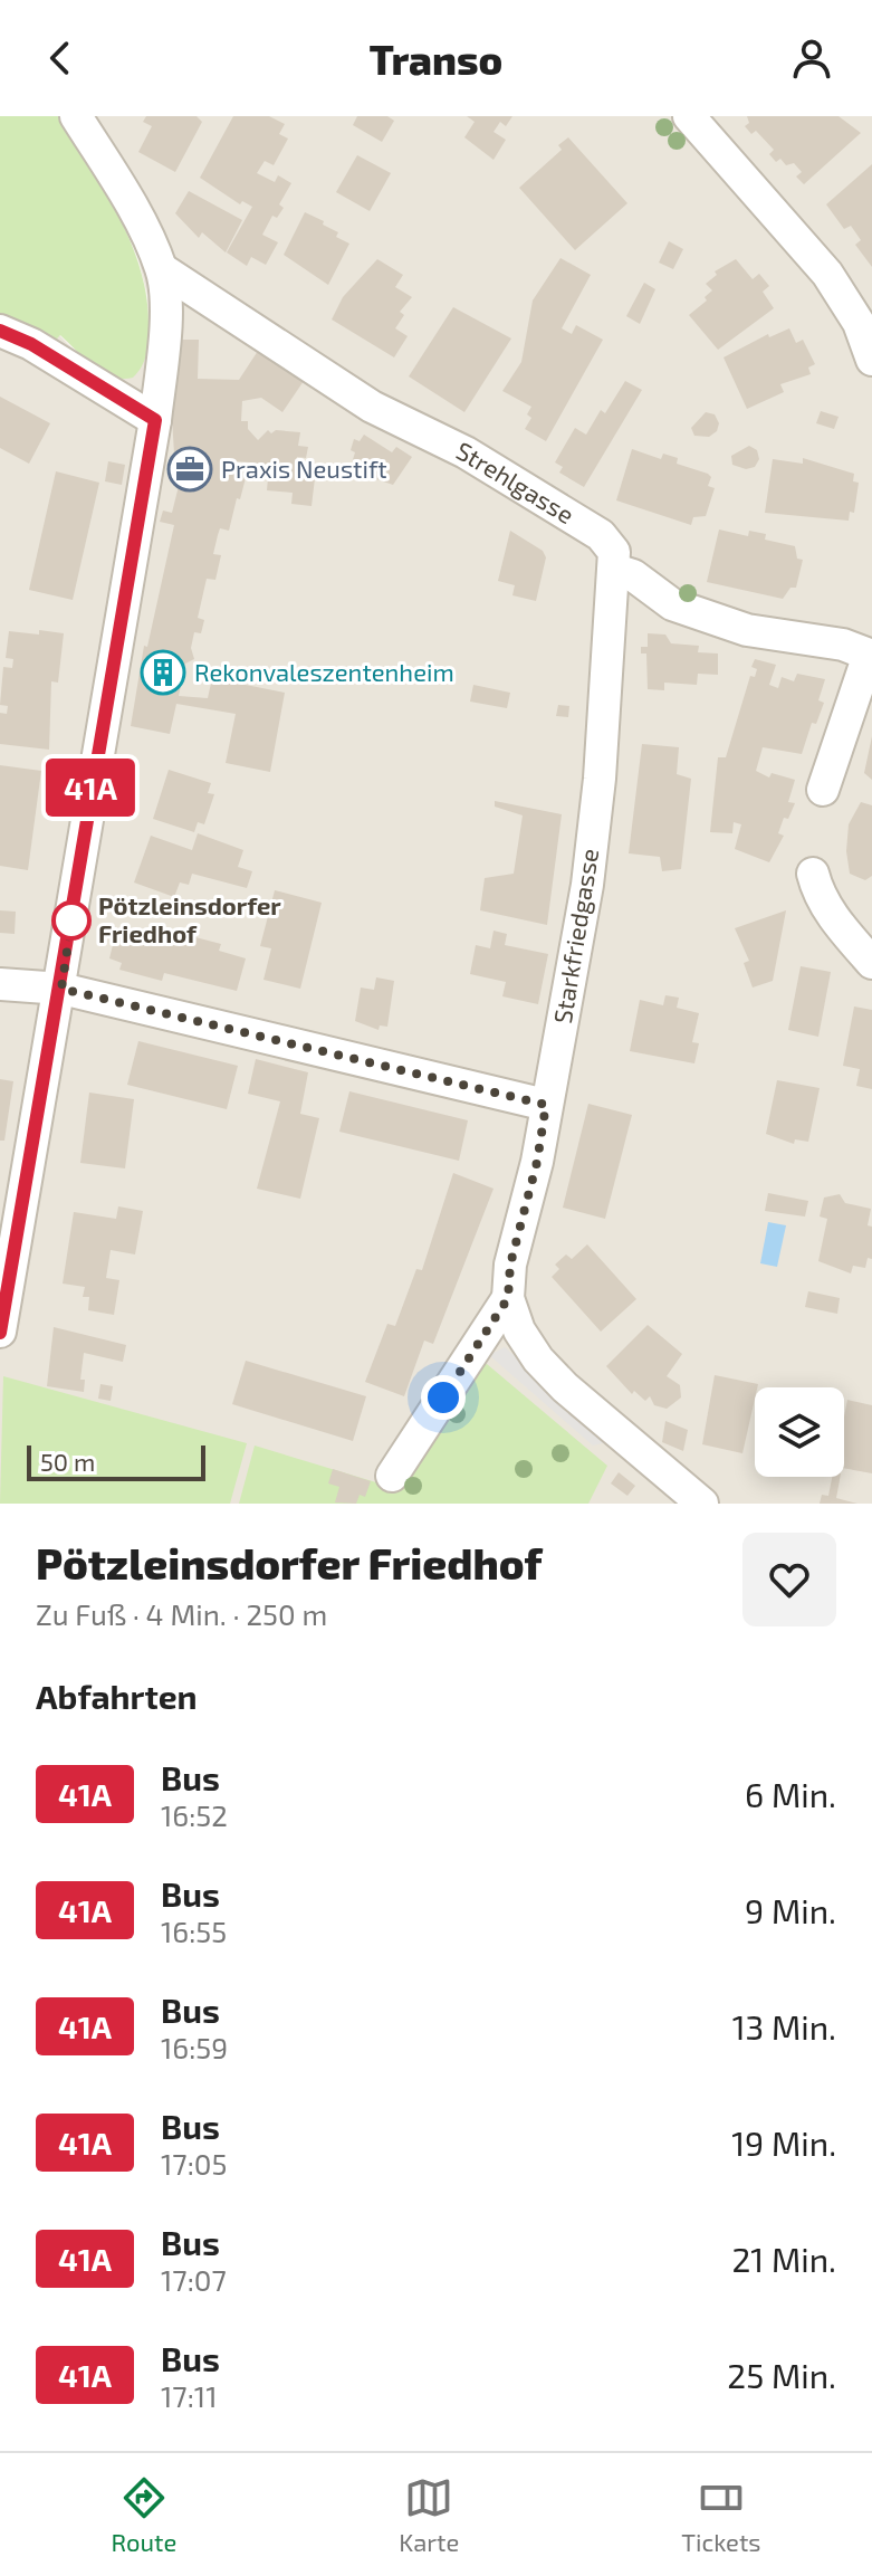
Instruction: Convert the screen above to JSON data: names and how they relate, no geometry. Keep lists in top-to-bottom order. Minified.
{"streets":{"street":["Strehlgasse","Starkfriedgasse"]},"crossings":[["Strehlgasse","Starkfriedgasse"]],"places":{"office":["Praxis Neustift"],"building":["Rekonvaleszentenheim"],"other":["Pötzleinsdorfer Friedhof"]},"lines":["bus line 41A"],"scale_bar":"50 m","page":{"header":"Transo","on_map":"41A","scale":"50 m","heading":[["Pötzleinsdorfer Friedhof","Zu Fuß · 4 Min. · 250 m"],"Abfahrten"],"list":[{"mark":"41A","name":"Bus","note":"16:52","value":"6 Min."},{"mark":"41A","name":"Bus","note":"16:55","value":"9 Min."},{"mark":"41A","name":"Bus","note":"16:59","value":"13 Min."},{"mark":"41A","name":"Bus","note":"17:05","value":"19 Min."},{"mark":"41A","name":"Bus","note":"17:07","value":"21 Min."},{"mark":"41A","name":"Bus","note":"17:11","value":"25 Min."}],"tabs":["Route","Karte","Tickets"]}}
